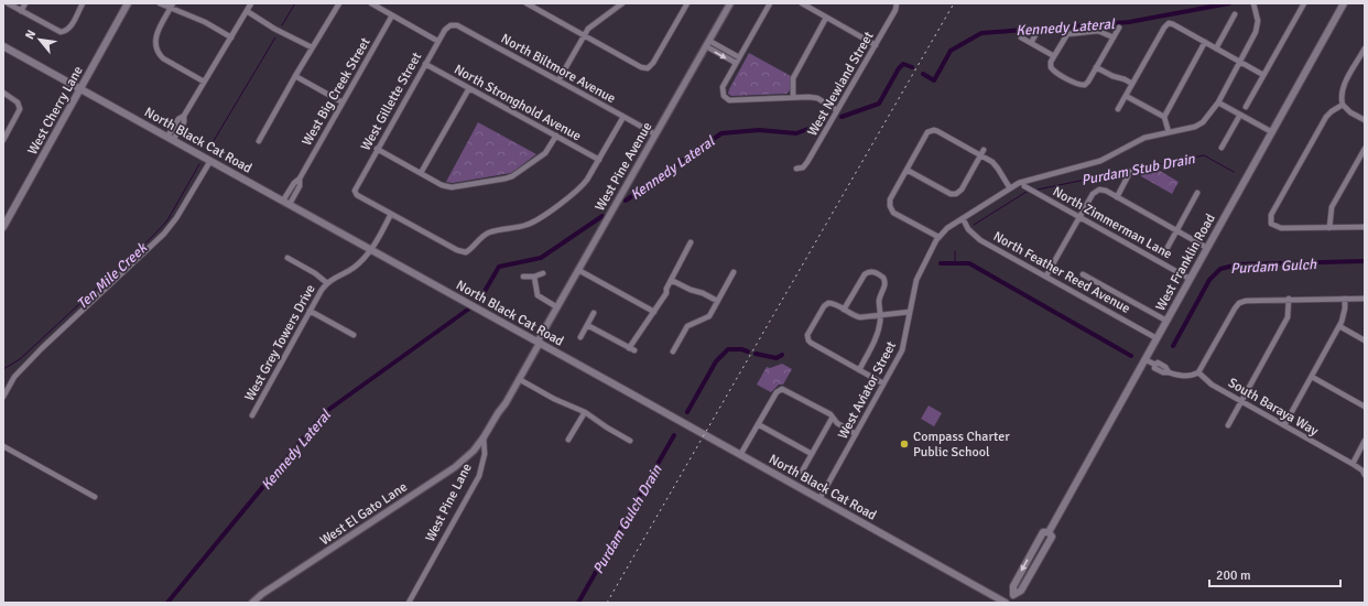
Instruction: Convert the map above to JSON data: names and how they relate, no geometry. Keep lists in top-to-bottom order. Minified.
{"streets":{"main road":["West Cherry Lane","North Black Cat Road","West Franklin Road"],"street":["North Biltmore Avenue","West Newland Street","West Big Creek Street","West Gillette Street","North Stronghold Avenue","West Pine Avenue","North Zimmerman Lane","North Feather Reed Avenue","West Grey Towers Drive","West Aviator Street","South Baraya Way","West Pine Lane","West El Gato Lane"]},"crossings":[["North Biltmore Avenue","West Gillette Street"],["North Biltmore Avenue","West Pine Avenue"],["West Big Creek Street","North Black Cat Road"],["West Gillette Street","North Stronghold Avenue"],["West Gillette Street","West Grey Towers Drive"],["West Cherry Lane","North Black Cat Road"],["North Black Cat Road","West Pine Avenue"],["North Black Cat Road","West Grey Towers Drive"],["North Black Cat Road","West Aviator Street"],["North Black Cat Road","West Pine Lane"],["West Pine Avenue","West Pine Lane"],["North Zimmerman Lane","West Franklin Road"],["West Franklin Road","North Feather Reed Avenue"],["West Pine Lane","West El Gato Lane"]],"water":["Kennedy Lateral","Purdam Stub Drain","Purdam Gulch","Ten Mile Creek","Purdam Gulch Drain"],"places":["Compass Charter Public School"],"scale_bar":"200 m","north":"top left"}
